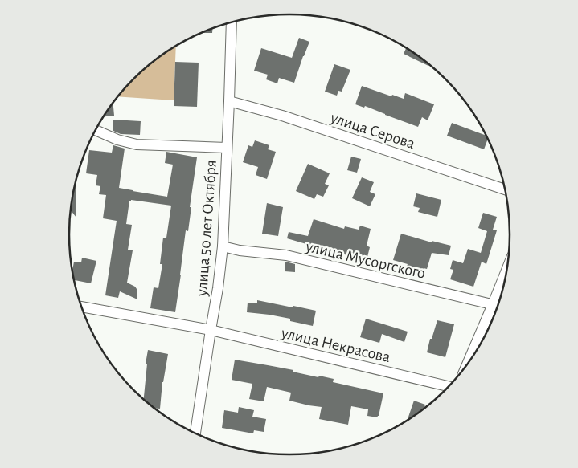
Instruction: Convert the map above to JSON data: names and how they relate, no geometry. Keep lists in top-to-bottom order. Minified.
{"streets":{"street":["улица Серова","улица 50 лет Октября","улица Мусоргского","улица Некрасова"]},"crossings":[["улица Серова","улица 50 лет Октября"],["улица 50 лет Октября","улица Мусоргского"],["улица 50 лет Октября","улица Некрасова"]]}
